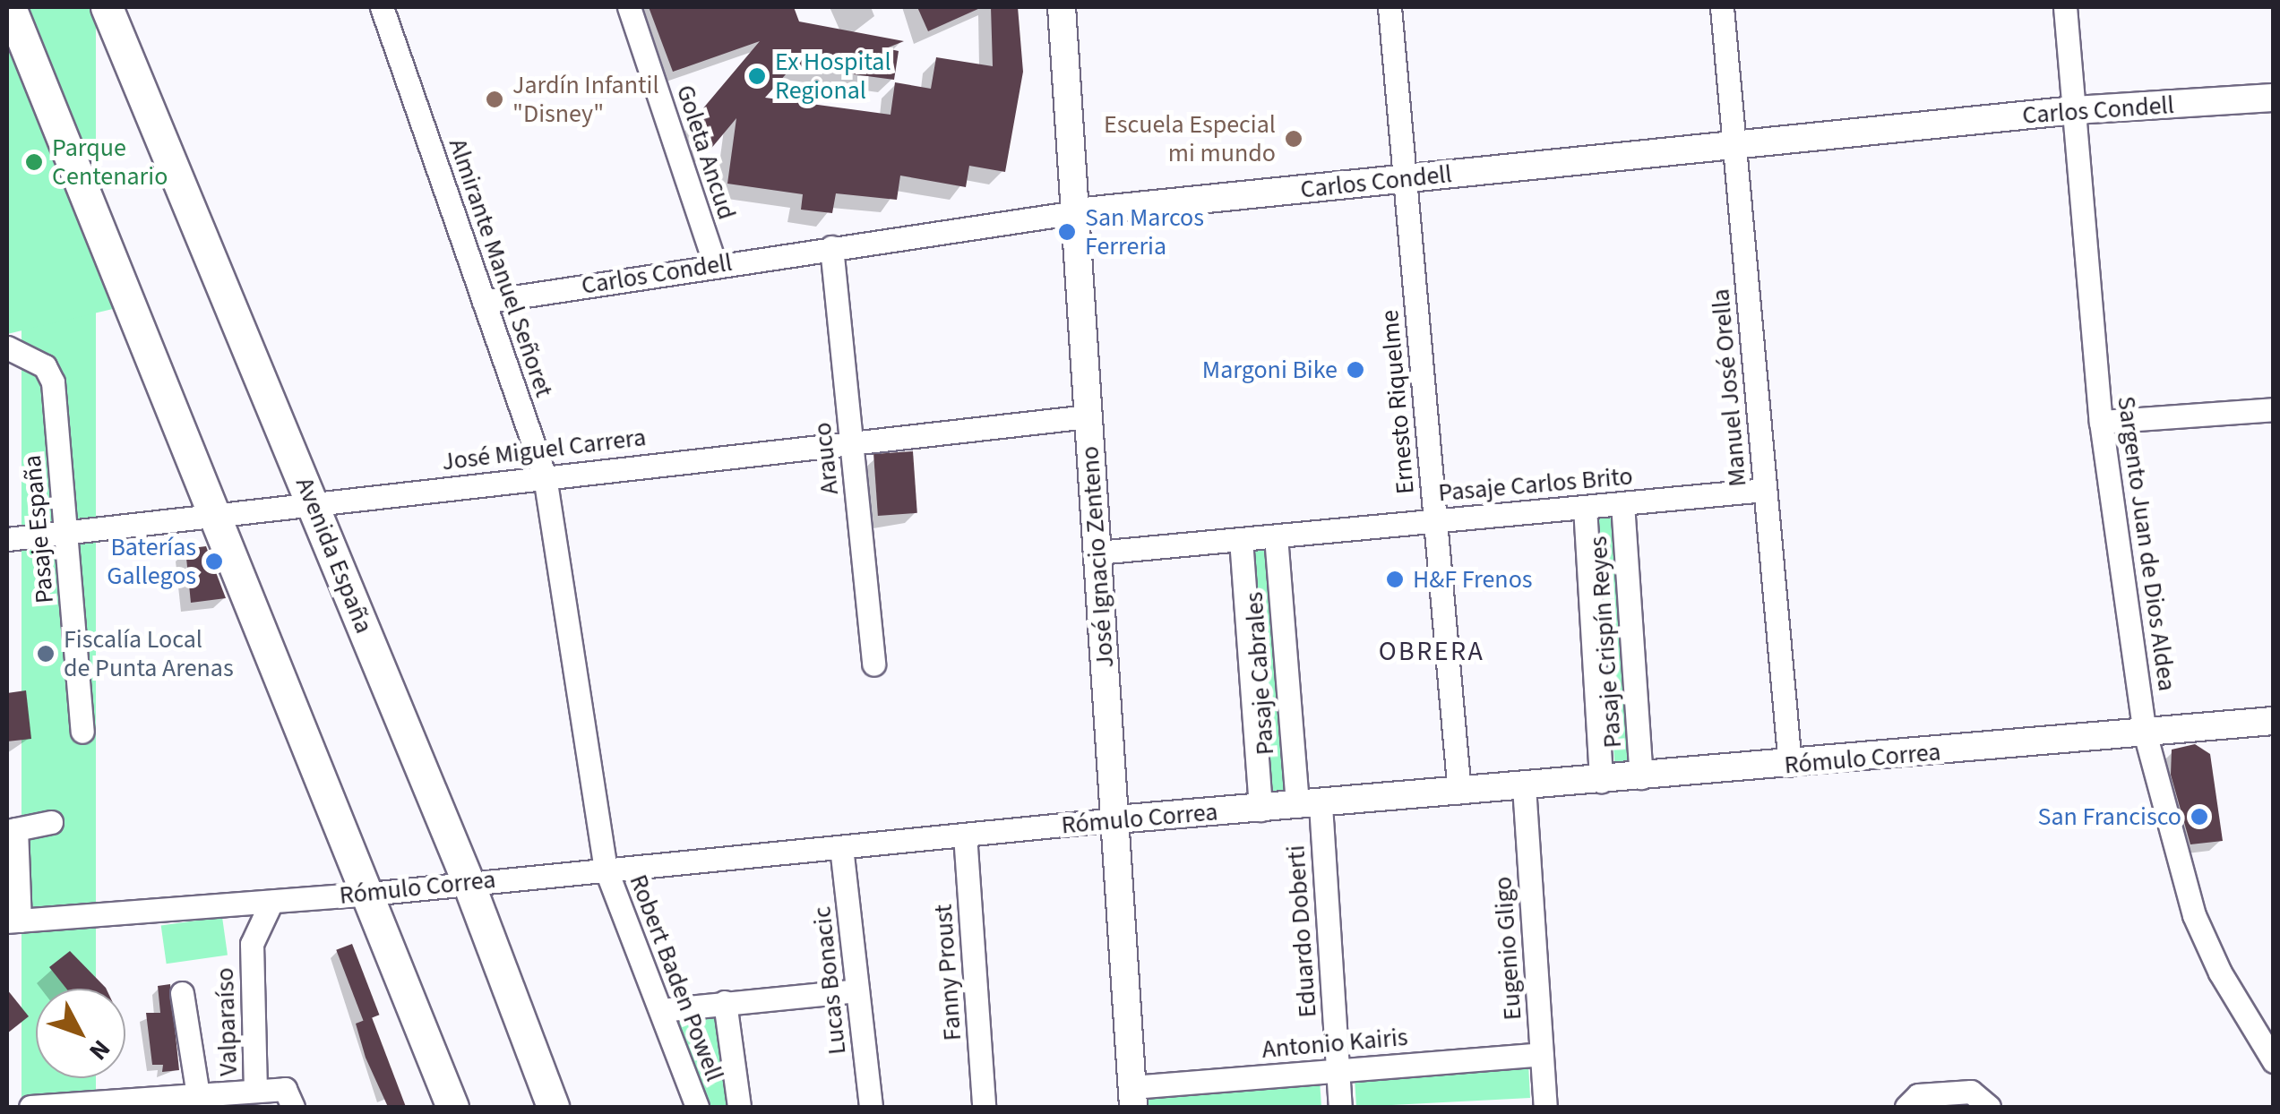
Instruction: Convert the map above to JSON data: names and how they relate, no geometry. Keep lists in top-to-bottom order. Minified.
{"streets":{"main road":["Avenida España"],"street":["Carlos Condell","Goleta Ancud","Almirante Manuel Señoret","Manuel José Orella","Ernesto Riquelme","José Miguel Carrera","Arauco","Pasaje Carlos Brito","Pasaje España","Sargento Juan de Dios Aldea","José Ignacio Zenteno","Pasaje Crispín Reyes","Pasaje Cabrales","Rómulo Correa","Eduardo Doberti","Eugenio Gligo","Fanny Proust","Robert Baden Powell","Lucas Bonacic","Valparaíso","Antonio Kairis"]},"crossings":[["Carlos Condell","Goleta Ancud"],["Carlos Condell","Almirante Manuel Señoret"],["Carlos Condell","Manuel José Orella"],["Carlos Condell","Ernesto Riquelme"],["Carlos Condell","Arauco"],["Carlos Condell","Sargento Juan de Dios Aldea"],["Carlos Condell","José Ignacio Zenteno"],["Almirante Manuel Señoret","José Miguel Carrera"],["Almirante Manuel Señoret","Rómulo Correa"],["Almirante Manuel Señoret","Robert Baden Powell"],["Manuel José Orella","Pasaje Carlos Brito"],["Manuel José Orella","Rómulo Correa"],["Ernesto Riquelme","Pasaje Carlos Brito"],["Ernesto Riquelme","Rómulo Correa"],["José Miguel Carrera","Arauco"],["José Miguel Carrera","Pasaje España"],["José Miguel Carrera","Avenida España"],["José Miguel Carrera","José Ignacio Zenteno"],["Pasaje Carlos Brito","José Ignacio Zenteno"],["Pasaje Carlos Brito","Pasaje Crispín Reyes"],["Pasaje Carlos Brito","Pasaje Cabrales"],["Sargento Juan de Dios Aldea","Rómulo Correa"],["Avenida España","Rómulo Correa"],["José Ignacio Zenteno","Rómulo Correa"],["José Ignacio Zenteno","Antonio Kairis"],["Pasaje Crispín Reyes","Rómulo Correa"],["Pasaje Cabrales","Rómulo Correa"],["Pasaje Cabrales","Eduardo Doberti"],["Rómulo Correa","Eduardo Doberti"],["Rómulo Correa","Eugenio Gligo"],["Rómulo Correa","Fanny Proust"],["Rómulo Correa","Robert Baden Powell"],["Rómulo Correa","Lucas Bonacic"],["Rómulo Correa","Valparaíso"],["Eduardo Doberti","Antonio Kairis"],["Eugenio Gligo","Antonio Kairis"]],"districts":["OBRERA"],"places":["Ex Hospital Regional","Jardín Infantil \"Disney\"","Escuela Especial mi mundo","Parque Centenario","San Marcos Ferreria","Margoni Bike","Baterías Gallegos","H&F Frenos","Fiscalía Local de Punta Arenas","San Francisco"],"north":"bottom right"}
